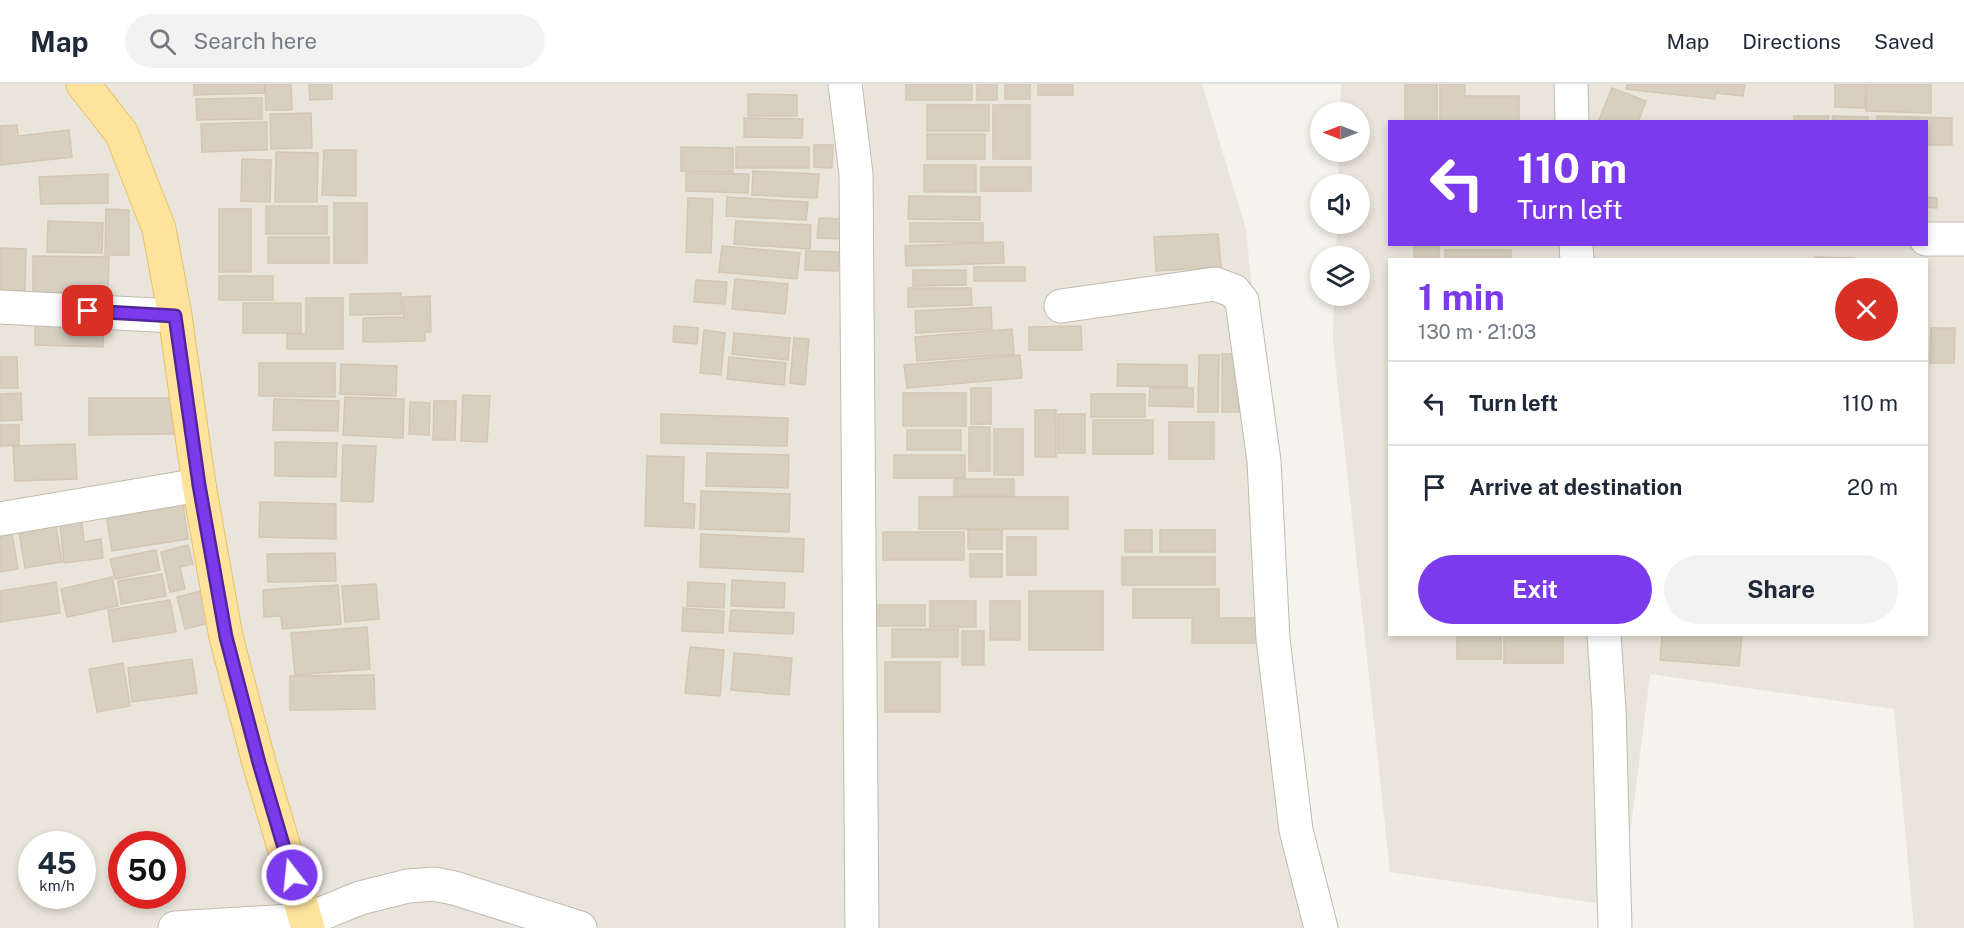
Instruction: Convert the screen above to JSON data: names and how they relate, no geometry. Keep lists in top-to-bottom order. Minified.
{"north":"left","page":{"header":"Map","search":"Search here","nav":["Map","Directions","Saved"],"turn":["110 m","Turn left"],"heading":["1 min","130 m · 21:03"],"list":[{"name":"Turn left","value":"110 m"},{"name":"Arrive at destination","value":"20 m"}],"buttons":["Exit","Share"],"speed":"45 km/h","limit":"50"}}
